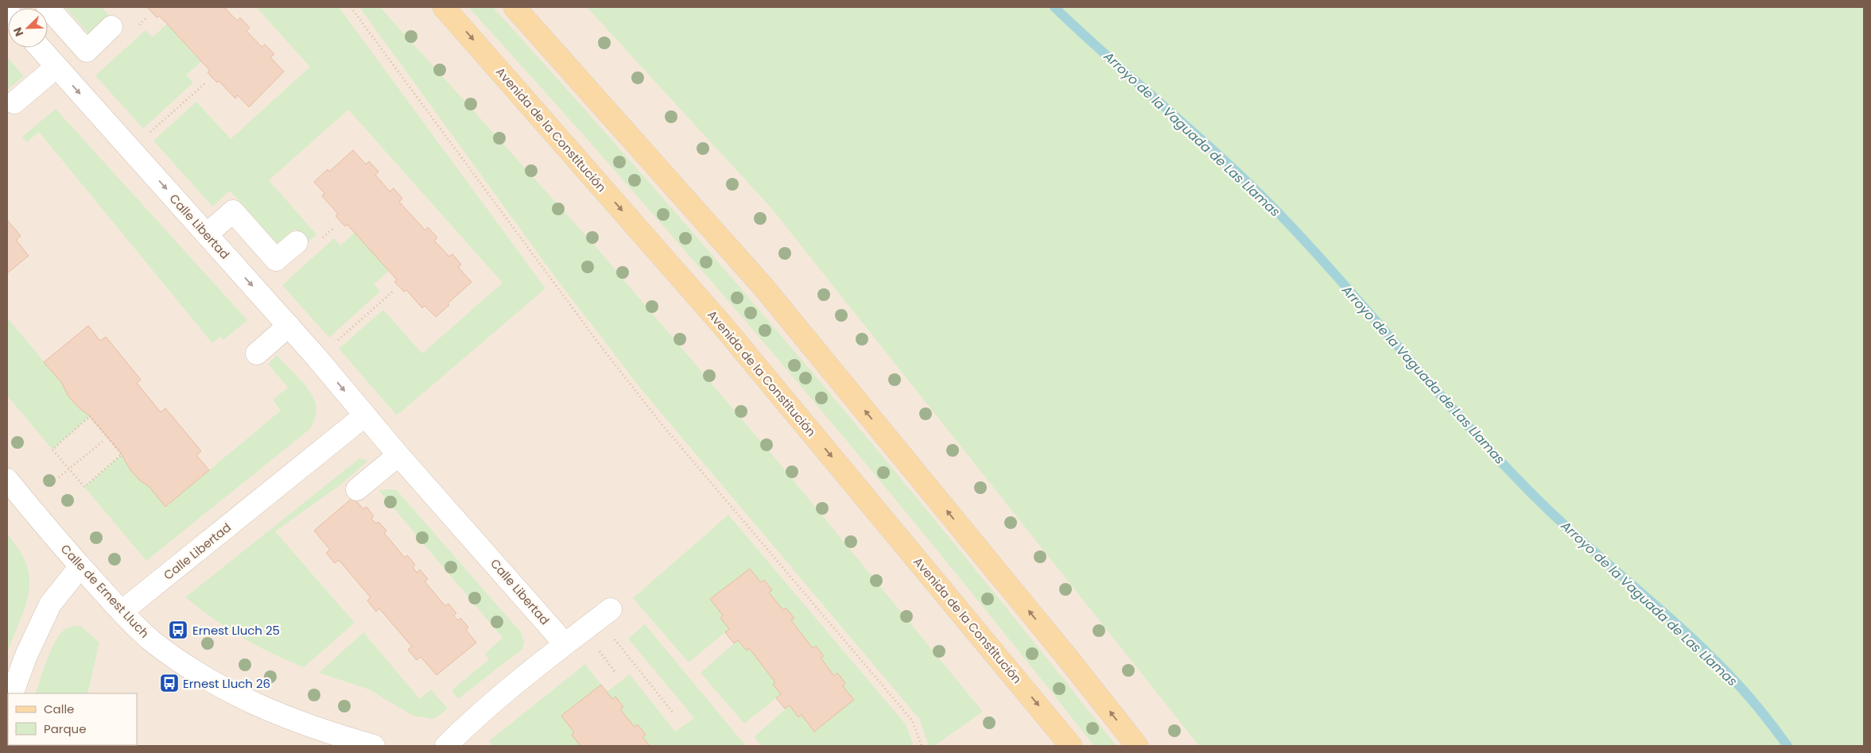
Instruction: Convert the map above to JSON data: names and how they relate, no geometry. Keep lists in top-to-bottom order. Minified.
{"streets":{"main road":["Avenida de la Constitución"],"street":["Calle Libertad","Calle de Ernest Lluch"]},"crossings":[["Calle Libertad","Calle de Ernest Lluch"]],"one_way":["Calle Libertad"],"water":["Arroyo de la Vaguada de Las Llamas"],"places":{"bus stop":["Ernest Lluch 25","Ernest Lluch 26"]},"legend":["Calle","Parque"],"north":"bottom left"}
